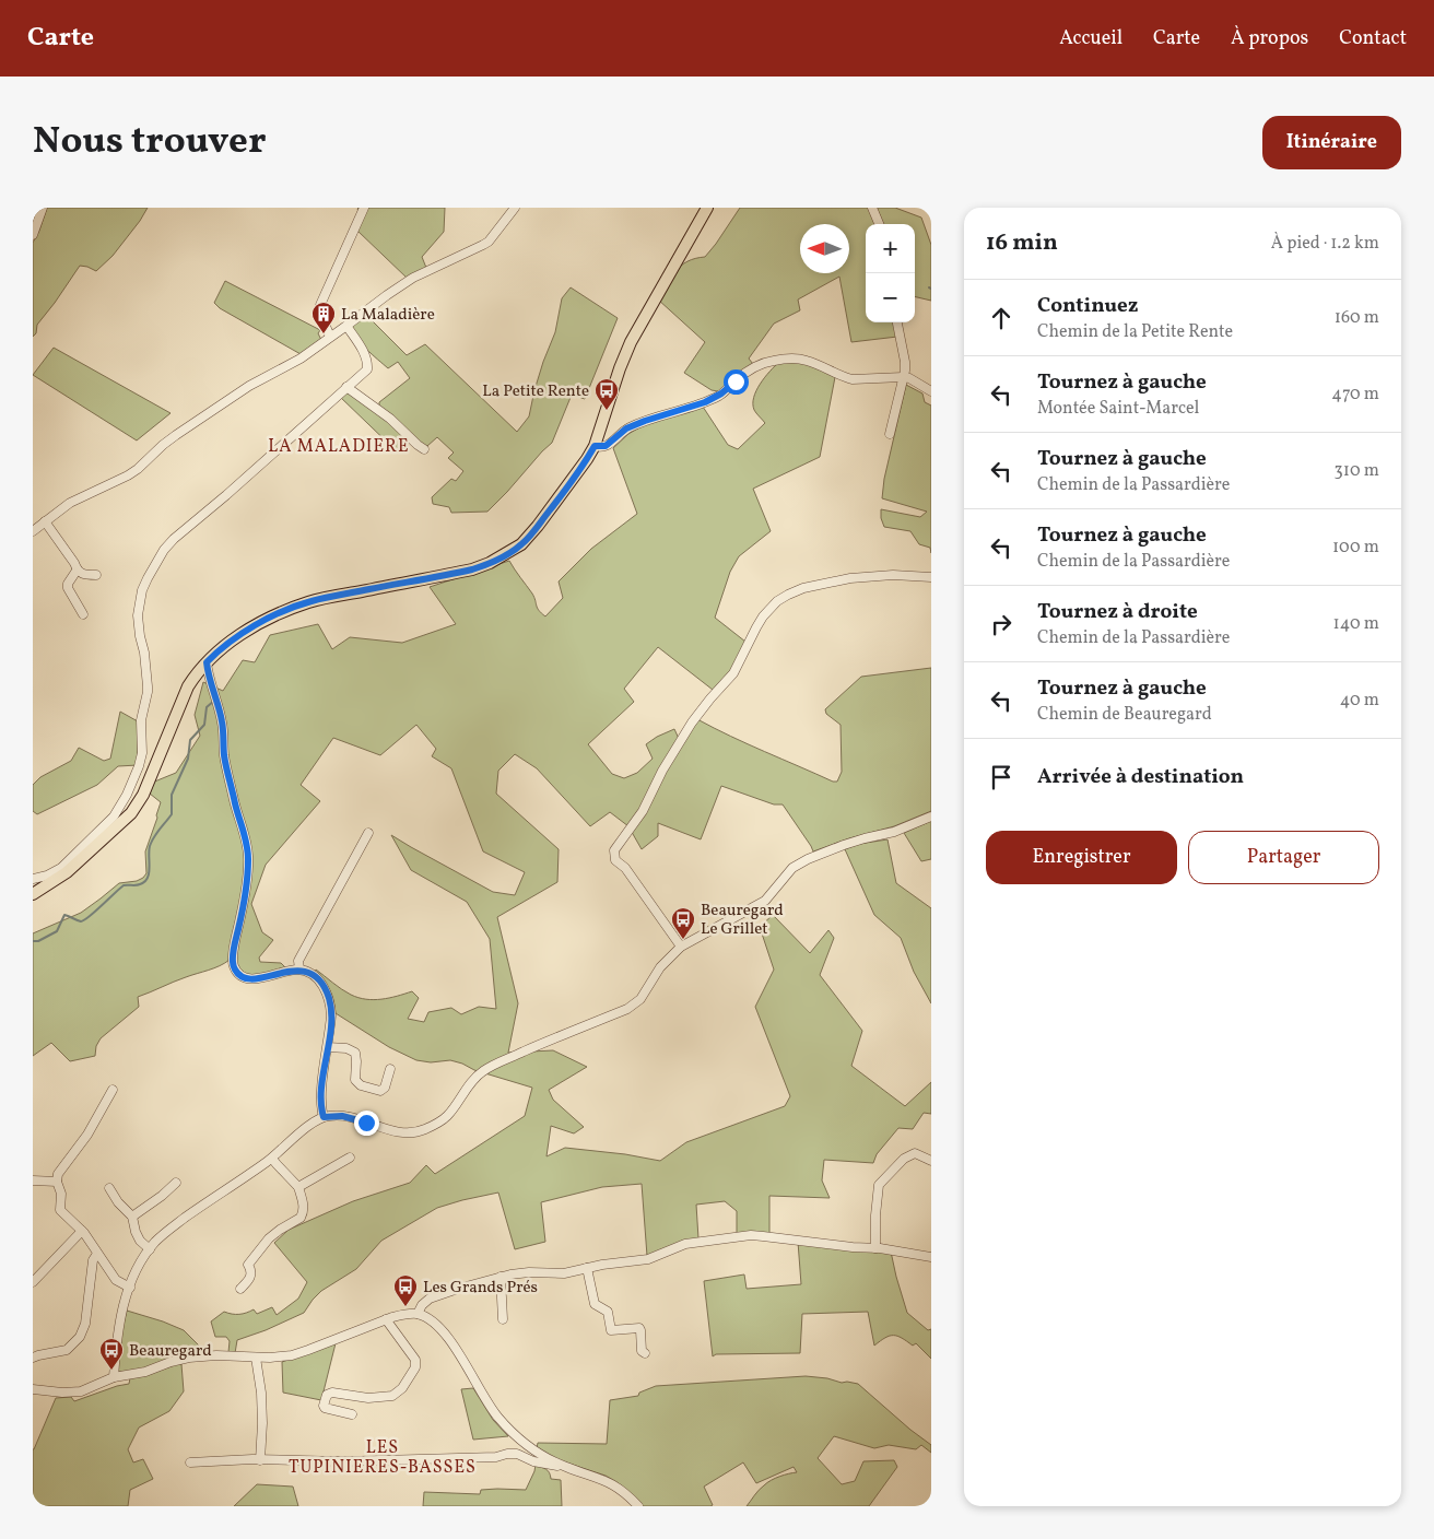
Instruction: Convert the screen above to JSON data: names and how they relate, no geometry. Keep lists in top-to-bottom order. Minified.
{"districts":["LA MALADIERE","LES TUPINIERES-BASSES"],"places":{"building":["La Maladière"],"bus stop":["La Petite Rente","Beauregard Le Grillet","Les Grands Prés","Beauregard"]},"north":"left","page":{"header":"Carte","nav":["Accueil","Carte","À propos","Contact"],"title":"Nous trouver","buttons":["Itinéraire",["Enregistrer","Partager"]],"heading":["16 min","À pied · 1.2 km"],"map_buttons":["+","−"],"list":[["Continuez","Chemin de la Petite Rente","160 m"],["Tournez à gauche","Montée Saint-Marcel","470 m"],["Tournez à gauche","Chemin de la Passardière","310 m"],["Tournez à gauche","Chemin de la Passardière","100 m"],["Tournez à droite","Chemin de la Passardière","140 m"],["Tournez à gauche","Chemin de Beauregard","40 m"],"Arrivée à destination"]}}
